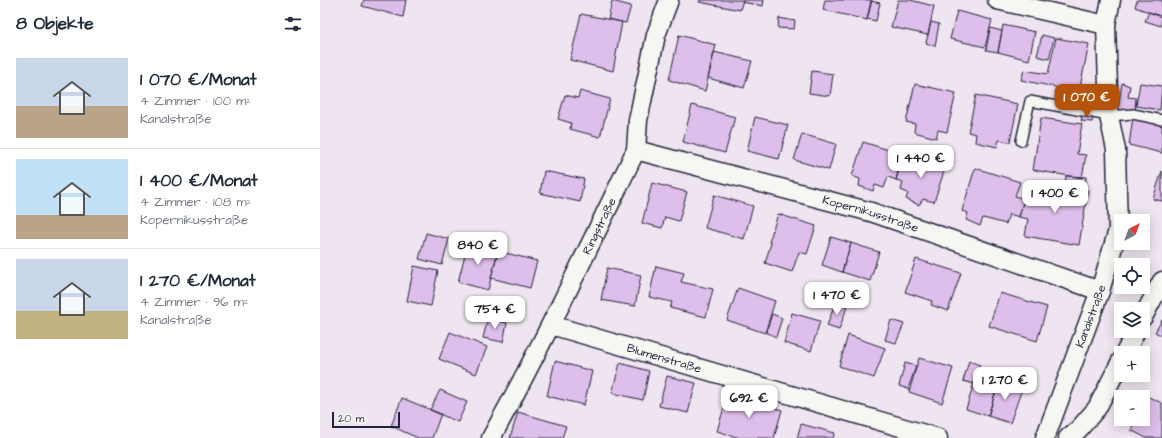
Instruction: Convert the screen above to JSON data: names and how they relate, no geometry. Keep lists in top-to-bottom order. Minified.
{"streets":{"street":["Kopernikusstraße","Ringstraße","Kanalstraße","Blumenstraße"]},"crossings":[["Kopernikusstraße","Ringstraße"],["Kopernikusstraße","Kanalstraße"],["Ringstraße","Blumenstraße"]],"scale_bar":"20 m","north":"top right","page":{"heading":"8 Objekte","list":[{"name":"1 070 €/Monat","note":"4 Zimmer · 100 m² · Kanalstraße"},{"name":"1 400 €/Monat","note":"4 Zimmer · 108 m² · Kopernikusstraße"},{"name":"1 270 €/Monat","note":"4 Zimmer · 96 m² · Kanalstraße"}],"price":["1 070 €","1 440 €","1 400 €","840 €","1 470 €","754 €","1 270 €","692 €"],"map_buttons":["+","−"],"scale":"20 m"}}
